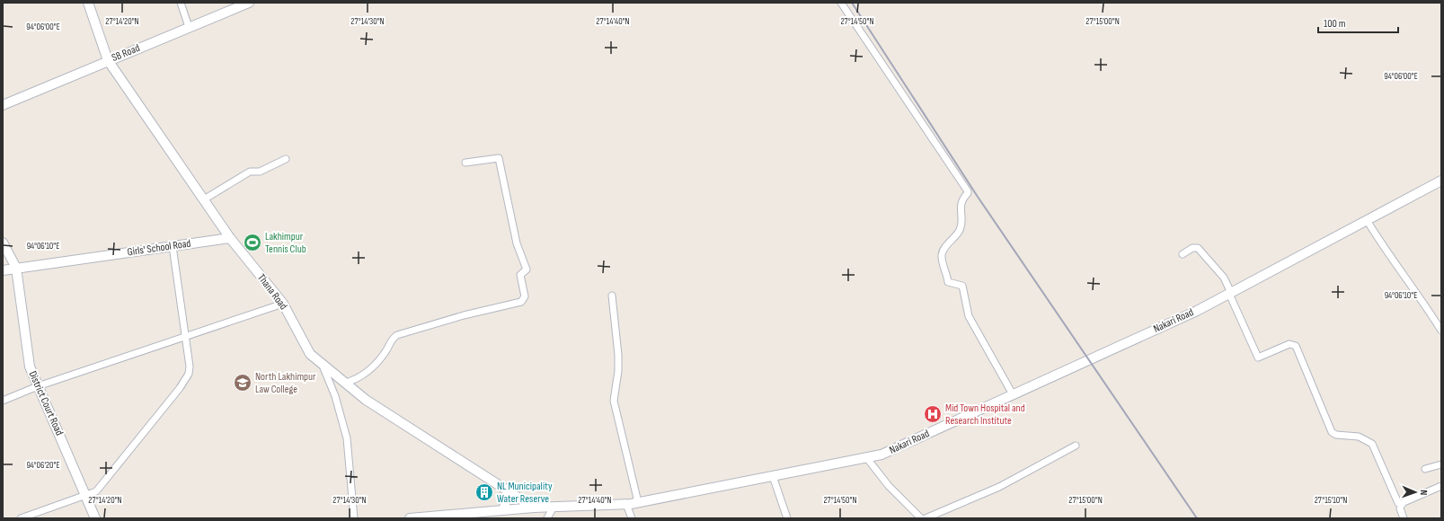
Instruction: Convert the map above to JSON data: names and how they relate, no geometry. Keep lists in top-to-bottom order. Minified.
{"streets":{"street":["SB Road","Girls' School Road","Thana Road","Nakari Road","District Court Road"]},"crossings":[["SB Road","Thana Road"],["Girls' School Road","Thana Road"],["Girls' School Road","District Court Road"],["Thana Road","Nakari Road"]],"places":{"sports":["Lakhimpur Tennis Club"],"school or university":["North Lakhimpur Law College"],"hospital":["Mid Town Hospital and Research Institute"],"building":["NL Municipality Water Reserve"]},"scale_bar":"100 m","north":"right","coordinates":["27°14'20\"N","27°14'30\"N","27°14'40\"N","27°14'50\"N","27°15'00\"N","94°06'00\"E","94°06'10\"E","94°06'20\"E","27°15'10\"N"]}
